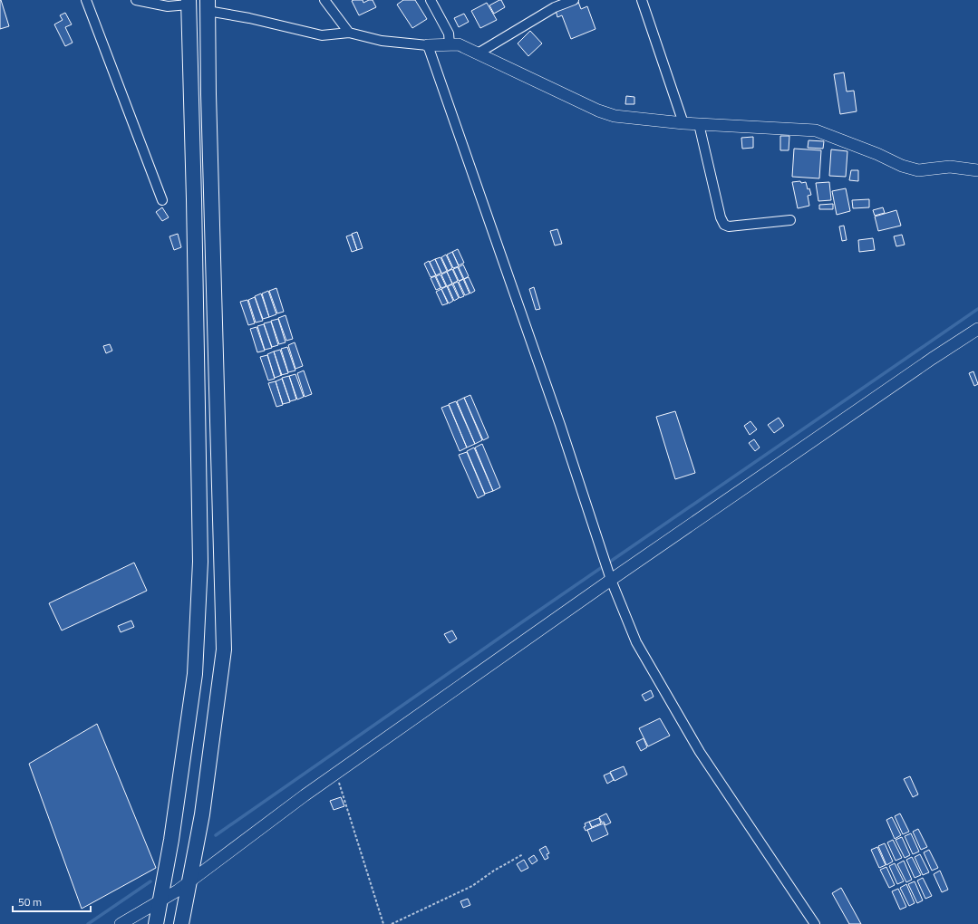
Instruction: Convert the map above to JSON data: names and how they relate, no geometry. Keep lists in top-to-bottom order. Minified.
{"scale_bar":"50 m"}
